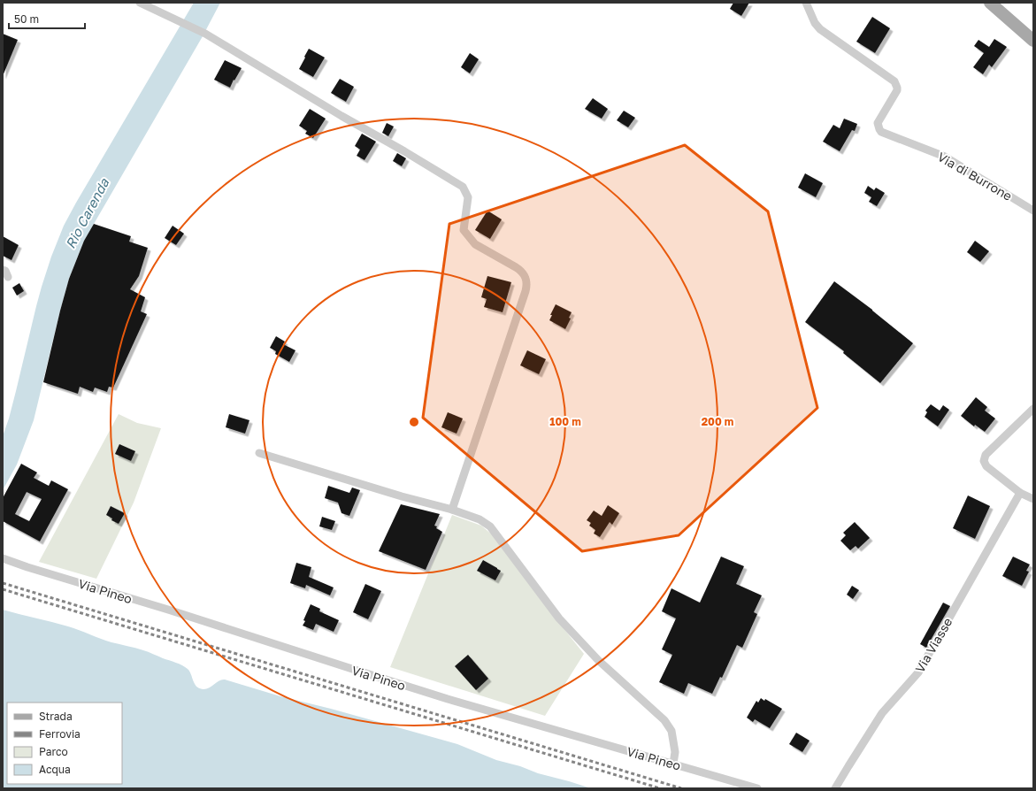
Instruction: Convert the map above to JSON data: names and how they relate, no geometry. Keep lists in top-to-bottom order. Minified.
{"streets":{"street":["Via di Burrone","Via Pineo","Via Viasse"]},"water":["Rio Carenda"],"legend":["Strada","Ferrovia","Parco","Acqua"],"scale_bar":"50 m","rings":["100 m","200 m"]}
